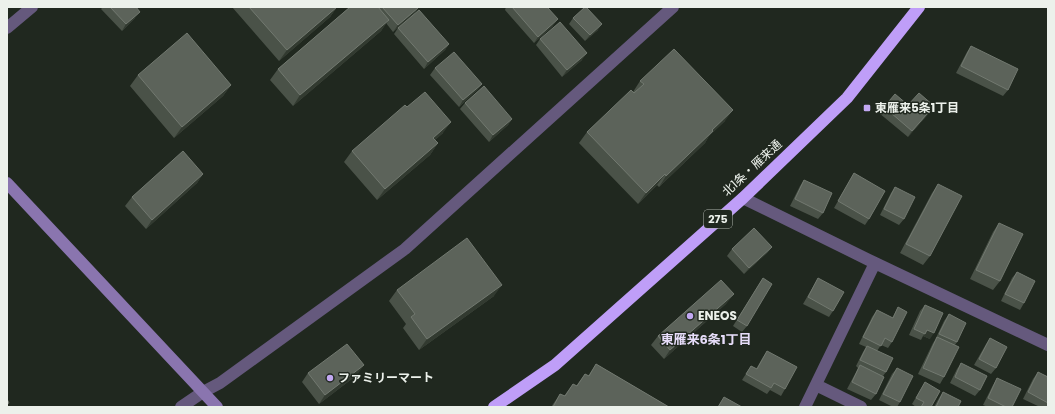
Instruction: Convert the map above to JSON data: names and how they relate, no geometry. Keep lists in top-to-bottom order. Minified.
{"streets":{"highway":["北1条・雁来通","275"]},"districts":["東雁来6条1丁目"],"places":{"transit":["東雁来5条1丁目"],"other":["ENEOS","ファミリーマート"]}}
